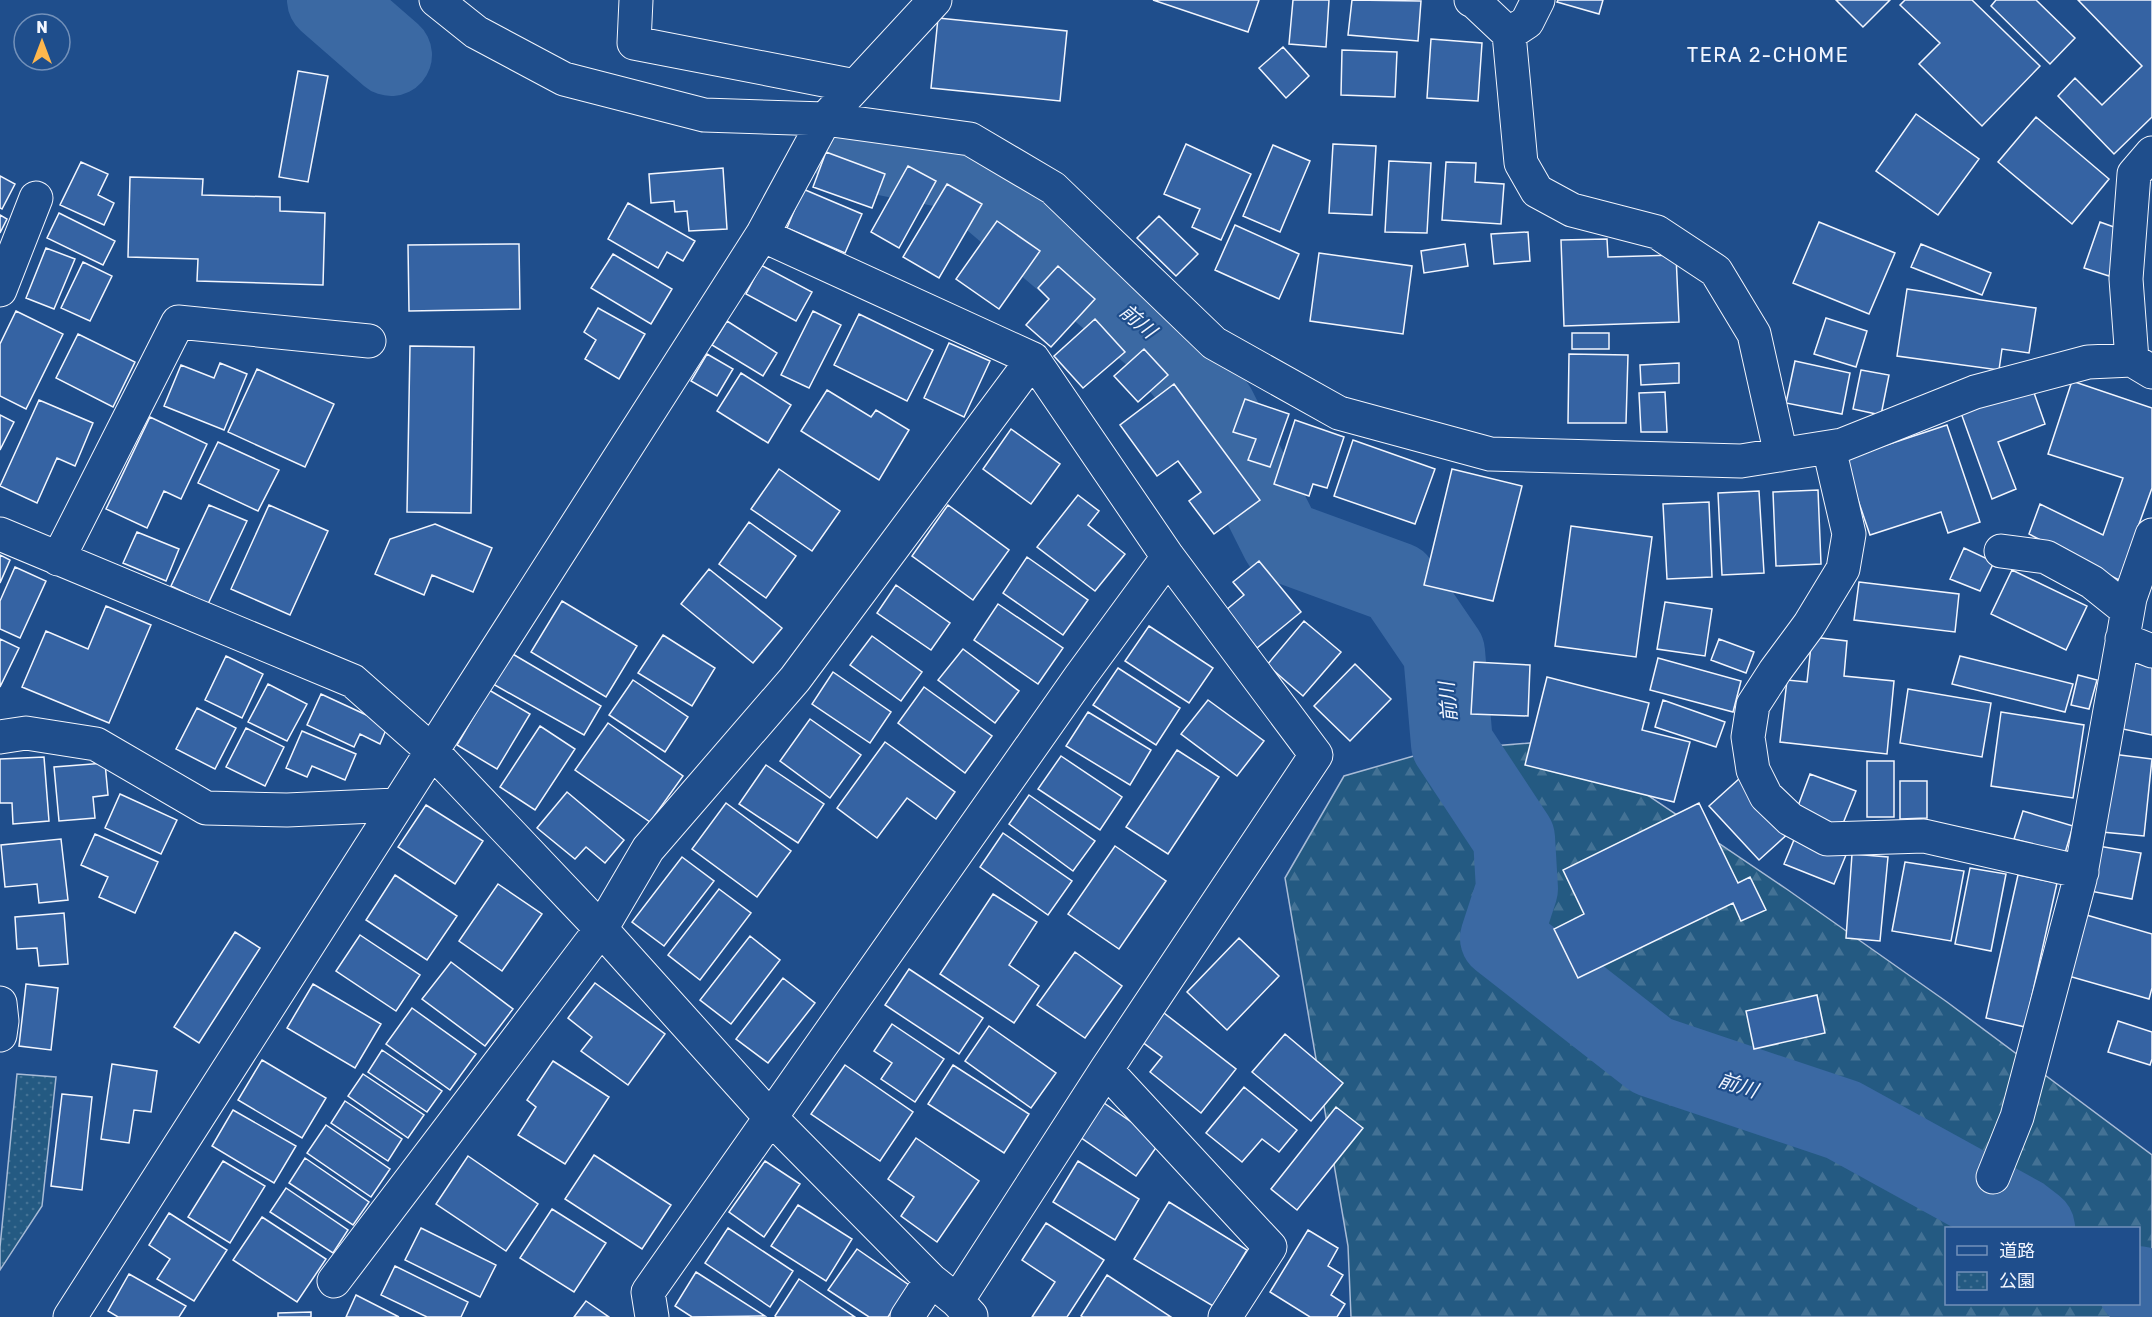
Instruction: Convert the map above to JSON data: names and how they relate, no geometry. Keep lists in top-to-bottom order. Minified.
{"districts":["TERA 2-CHOME"],"water":["前川"],"legend":["道路","公園"],"north":"top"}
